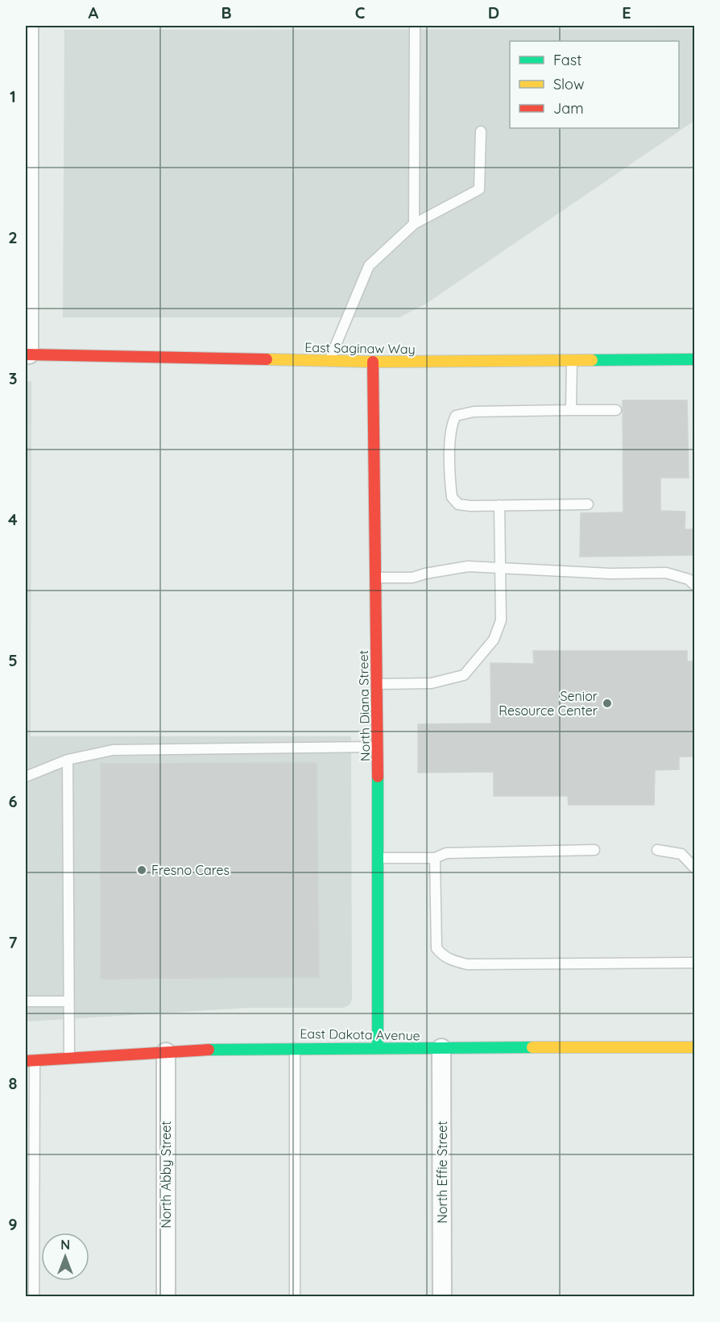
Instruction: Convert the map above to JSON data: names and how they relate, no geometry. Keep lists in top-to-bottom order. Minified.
{"streets":{"street":["East Saginaw Way","North Diana Street","East Dakota Avenue","North Effie Street","North Abby Street"]},"crossings":[["East Saginaw Way","North Diana Street"],["North Diana Street","East Dakota Avenue"],["East Dakota Avenue","North Effie Street"],["East Dakota Avenue","North Abby Street"]],"places":["Senior Resource Center","Fresno Cares"],"legend":["Fast","Slow","Jam"],"north":"top","grid":{"columns":["A","B","C","D","E"],"rows":["1","2","3","4","5","6","7","8","9"]}}
